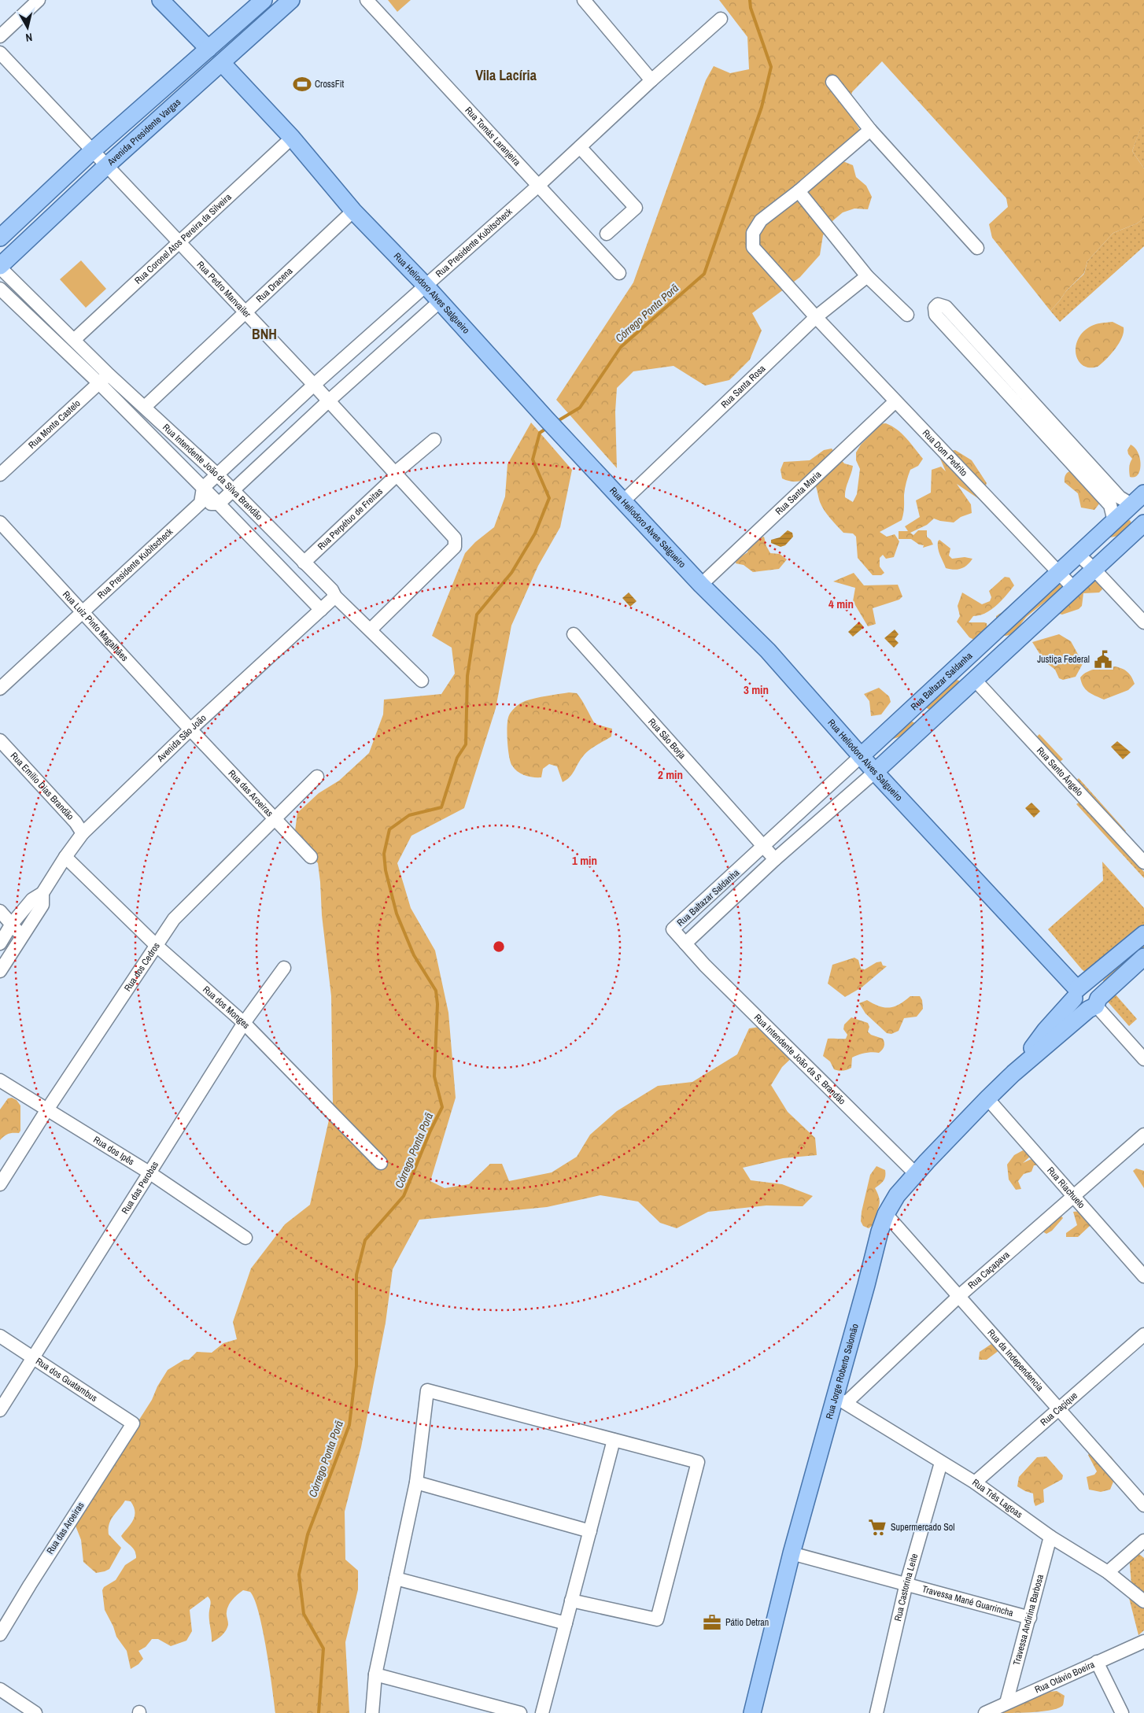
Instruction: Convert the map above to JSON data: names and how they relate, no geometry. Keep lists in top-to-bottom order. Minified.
{"streets":{"main road":["Avenida Presidente Vargas","Rua Heliodoro Alves Salgueiro","Rua Baltazar Saldanha","Rua Jorge Roberto Salomão"],"street":["Rua Tomás Laranjeira","Rua Coronel Atos Pereira da Silveira","Rua Presidente Kubitscheck","Rua Dracena","Rua Pedro Manvailer","Rua Santa Rosa","Rua Monte Castelo","Rua Dom Pedrito","Rua Intendente João da Silva Brandão","Rua Santa Maria","Rua Perpétuo de Freitas","Rua Luiz Pinto Magalhães","Avenida São João","Rua São Borja","Rua Santo Ângelo","Rua Emilio Dias Brandão","Rua das Aroeiras","Rua dos Cedros","Rua dos Monges","Rua Intendente João da S. Brandão","Rua dos Ipês","Rua das Perobas","Rua Riachuelo","Rua Caçapava","Rua da Independencia","Rua dos Guatambus","Rua Caçique","Rua Três Lagoas","Rua Castorina Leite","Travessa Mané Guarrincha","Travessa Andirina Barbosa","Rua Otávio Boeira"]},"crossings":[["Avenida Presidente Vargas","Rua Pedro Manvailer"],["Avenida Presidente Vargas","Rua Heliodoro Alves Salgueiro"],["Avenida Presidente Vargas","Rua Intendente João da Silva Brandão"],["Rua Tomás Laranjeira","Rua Presidente Kubitscheck"],["Rua Coronel Atos Pereira da Silveira","Rua Pedro Manvailer"],["Rua Coronel Atos Pereira da Silveira","Rua Heliodoro Alves Salgueiro"],["Rua Coronel Atos Pereira da Silveira","Rua Intendente João da Silva Brandão"],["Rua Presidente Kubitscheck","Rua Pedro Manvailer"],["Rua Presidente Kubitscheck","Rua Heliodoro Alves Salgueiro"],["Rua Presidente Kubitscheck","Rua Intendente João da Silva Brandão"],["Rua Presidente Kubitscheck","Rua Luiz Pinto Magalhães"],["Rua Dracena","Rua Pedro Manvailer"],["Rua Dracena","Rua Heliodoro Alves Salgueiro"],["Rua Dracena","Rua Intendente João da Silva Brandão"],["Rua Pedro Manvailer","Rua Intendente João da Silva Brandão"],["Rua Pedro Manvailer","Rua Perpétuo de Freitas"],["Rua Heliodoro Alves Salgueiro","Rua Santa Rosa"],["Rua Heliodoro Alves Salgueiro","Rua Santa Maria"],["Rua Heliodoro Alves Salgueiro","Rua Baltazar Saldanha"],["Rua Heliodoro Alves Salgueiro","Rua Jorge Roberto Salomão"],["Rua Santa Rosa","Rua Dom Pedrito"],["Rua Monte Castelo","Rua Intendente João da Silva Brandão"],["Rua Dom Pedrito","Rua Santa Maria"],["Rua Dom Pedrito","Rua Baltazar Saldanha"],["Rua Intendente João da Silva Brandão","Rua Perpétuo de Freitas"],["Rua Intendente João da Silva Brandão","Avenida São João"],["Rua Luiz Pinto Magalhães","Avenida São João"],["Rua Luiz Pinto Magalhães","Rua das Aroeiras"],["Rua Baltazar Saldanha","Rua São Borja"],["Rua Baltazar Saldanha","Rua Santo Ângelo"],["Rua Baltazar Saldanha","Rua Intendente João da S. Brandão"],["Avenida São João","Rua Emilio Dias Brandão"],["Avenida São João","Rua das Aroeiras"],["Avenida São João","Rua dos Monges"],["Rua das Aroeiras","Rua dos Cedros"],["Rua das Aroeiras","Rua dos Guatambus"],["Rua dos Cedros","Rua dos Monges"],["Rua dos Cedros","Rua dos Ipês"],["Rua dos Monges","Rua das Perobas"],["Rua Intendente João da S. Brandão","Rua Jorge Roberto Salomão"],["Rua dos Ipês","Rua das Perobas"],["Rua das Perobas","Rua dos Guatambus"],["Rua Riachuelo","Rua Caçapava"],["Rua Riachuelo","Rua Jorge Roberto Salomão"],["Rua Caçapava","Rua da Independencia"],["Rua Caçapava","Rua Jorge Roberto Salomão"],["Rua Caçapava","Rua Três Lagoas"],["Rua da Independencia","Rua Jorge Roberto Salomão"],["Rua da Independencia","Rua Caçique"],["Rua Jorge Roberto Salomão","Rua Três Lagoas"],["Rua Jorge Roberto Salomão","Travessa Mané Guarrincha"],["Rua Caçique","Rua Três Lagoas"],["Rua Três Lagoas","Rua Castorina Leite"],["Rua Três Lagoas","Travessa Andirina Barbosa"],["Rua Castorina Leite","Travessa Mané Guarrincha"],["Travessa Mané Guarrincha","Travessa Andirina Barbosa"],["Travessa Andirina Barbosa","Rua Otávio Boeira"]],"districts":["Vila Lacíria","BNH"],"water":["Córrego Ponta Porã"],"places":{"sports":["CrossFit"],"public building":["Justiça Federal"],"supermarket":["Supermercado Sol"],"office":["Pátio Detran"]},"north":"bottom","rings":["4 min","3 min","2 min","1 min"]}
